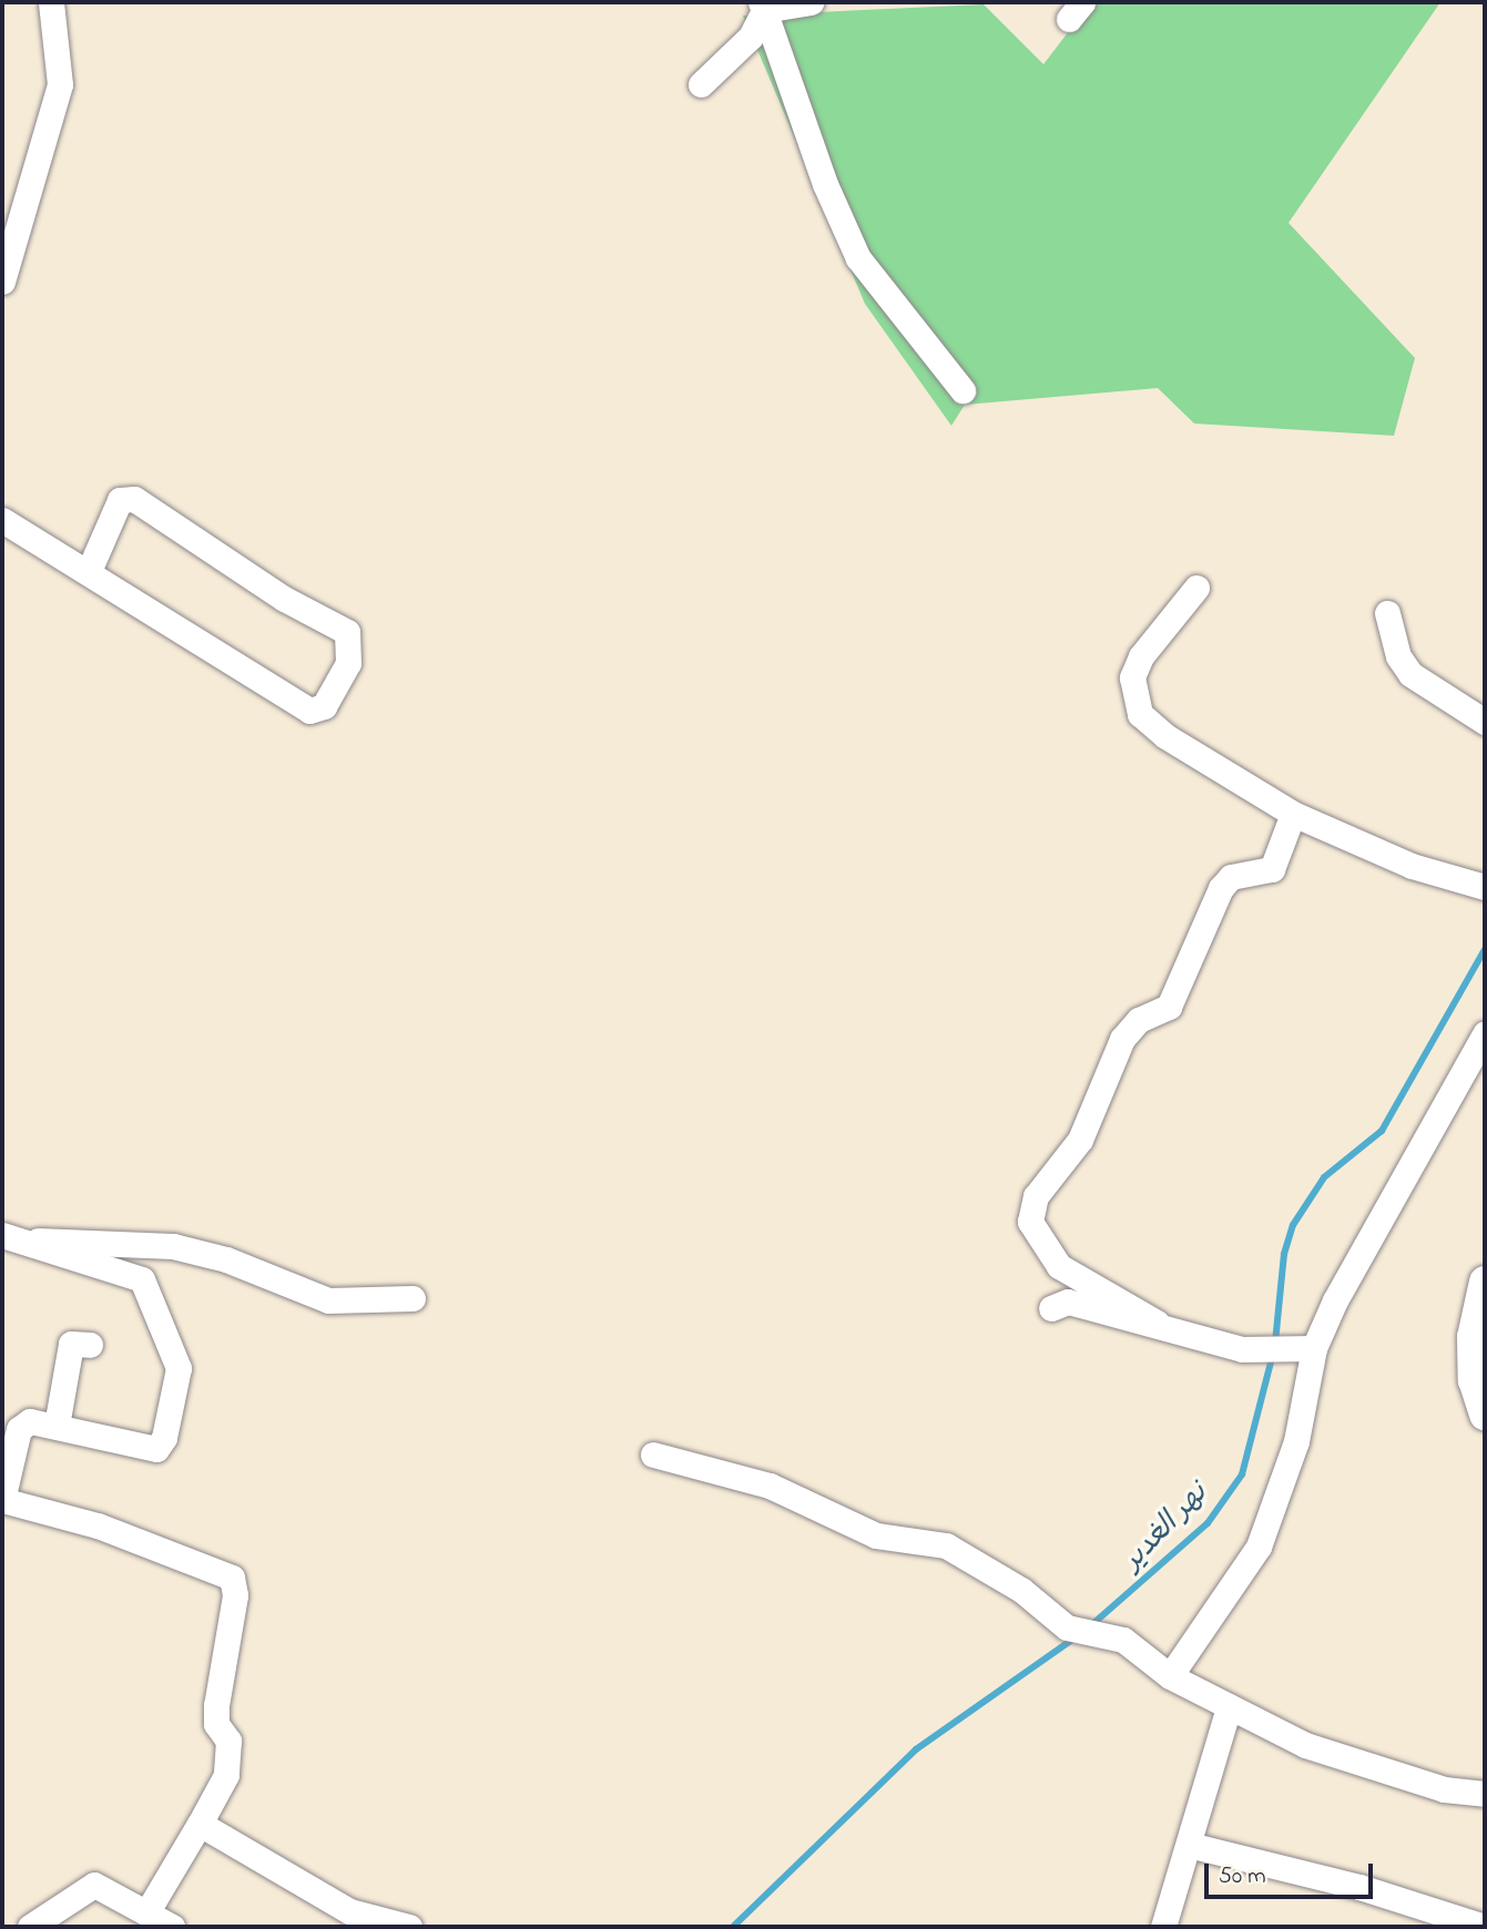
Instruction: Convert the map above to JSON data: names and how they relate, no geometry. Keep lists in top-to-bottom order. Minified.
{"water":["نهر الغدير"],"scale_bar":"50 m"}
